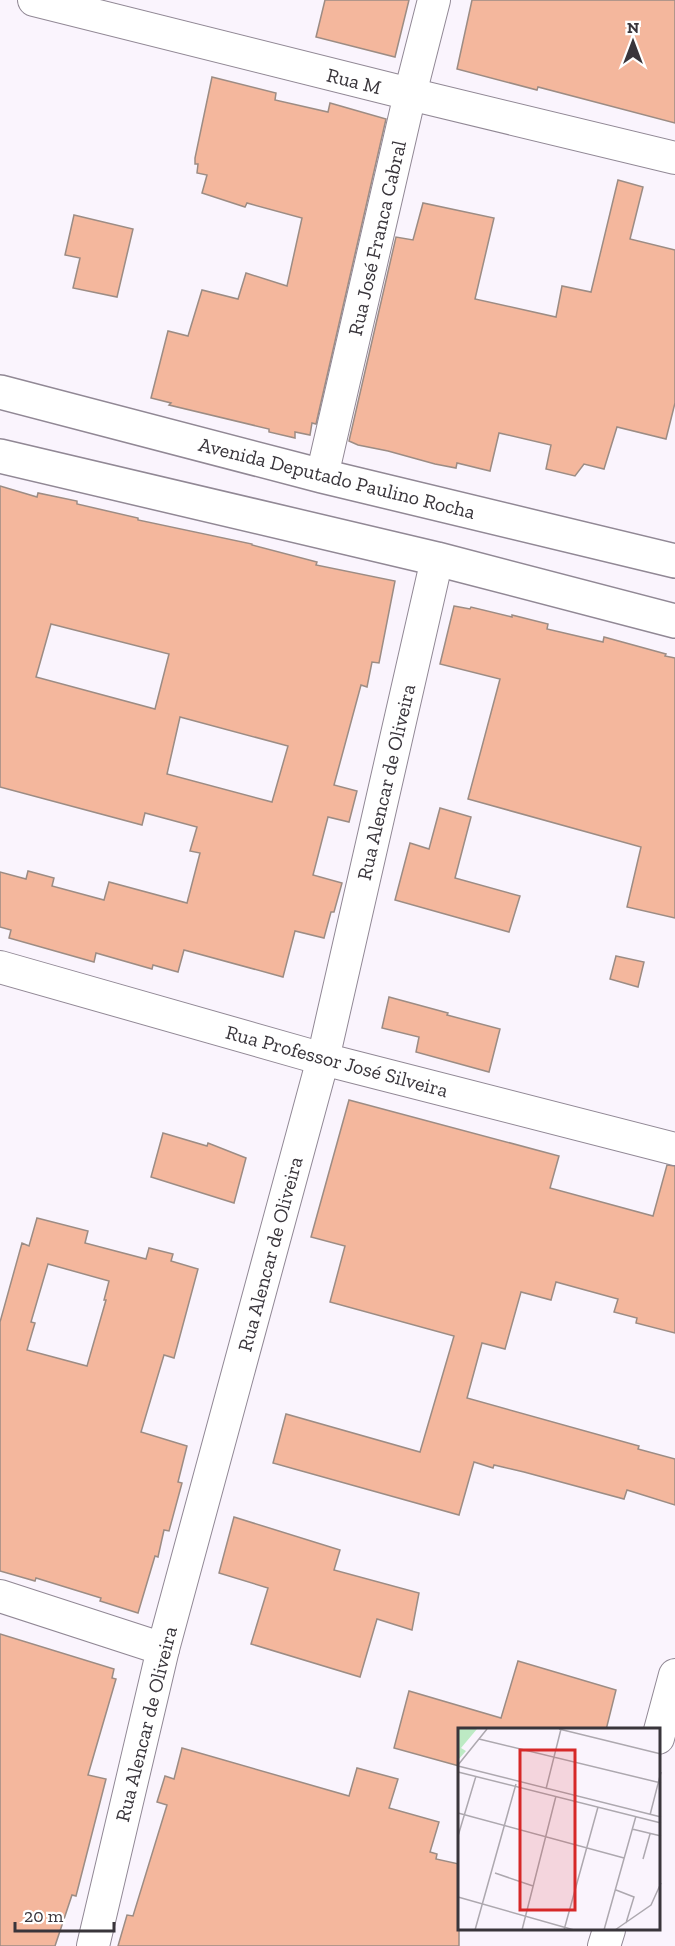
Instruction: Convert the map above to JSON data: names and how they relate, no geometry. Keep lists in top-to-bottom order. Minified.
{"streets":{"main road":["Avenida Deputado Paulino Rocha"],"street":["Rua M","Rua José Franca Cabral","Rua Alencar de Oliveira","Rua Professor José Silveira"]},"crossings":[["Rua M","Rua José Franca Cabral"],["Rua José Franca Cabral","Avenida Deputado Paulino Rocha"],["Rua Alencar de Oliveira","Rua Professor José Silveira"]],"scale_bar":"20 m","north":"top"}
